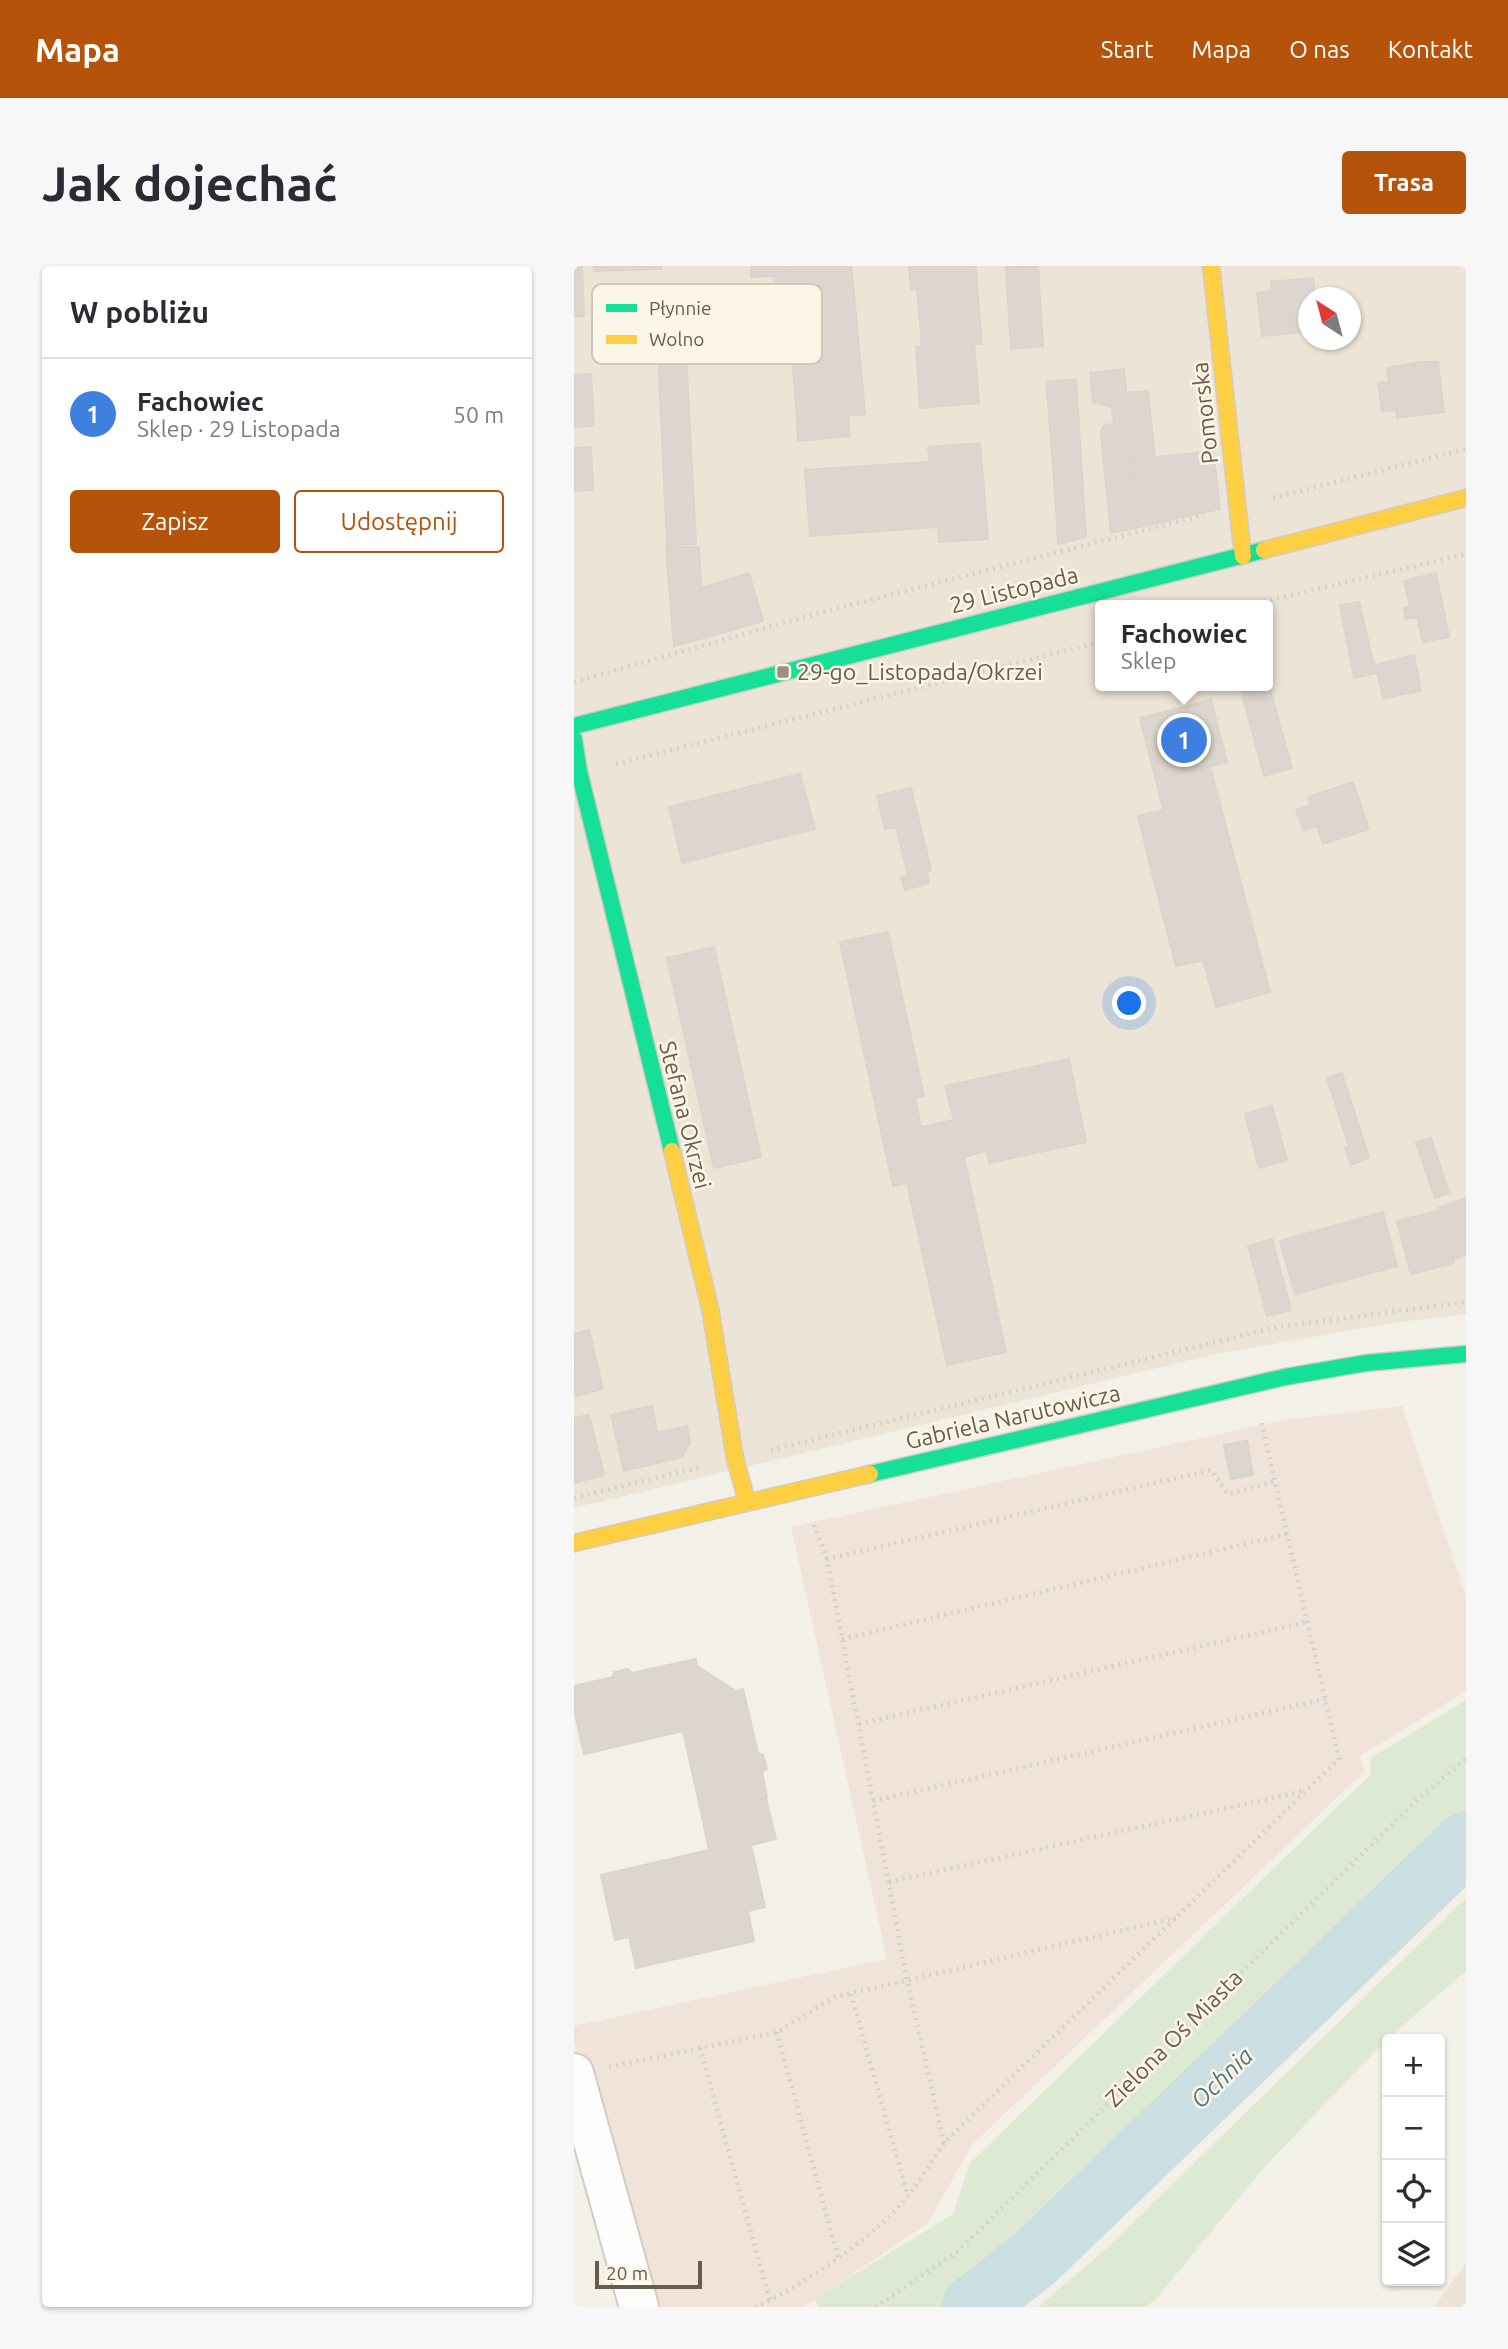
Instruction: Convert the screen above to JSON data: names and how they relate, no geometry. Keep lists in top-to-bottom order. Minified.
{"streets":{"street":["Pomorska","29 Listopada","Stefana Okrzei","Gabriela Narutowicza"],"path":["Zielona Oś Miasta"]},"crossings":[["Pomorska","29 Listopada"],["Stefana Okrzei","Gabriela Narutowicza"]],"water":["Ochnia"],"places":{"transit":["29-go_Listopada/Okrzei"]},"legend":["Płynnie","Wolno"],"scale_bar":"20 m","north":"top left","page":{"header":"Mapa","nav":["Start","Mapa","O nas","Kontakt"],"buttons":["Trasa",["Zapisz","Udostępnij"]],"title":"Jak dojechać","heading":"W pobliżu","list":[{"mark":"1","name":"Fachowiec","note":"Sklep · 29 Listopada","value":"50 m"}],"popup":["Fachowiec","Sklep"],"pins":"1","map_buttons":["+","−"],"scale":"20 m"}}
